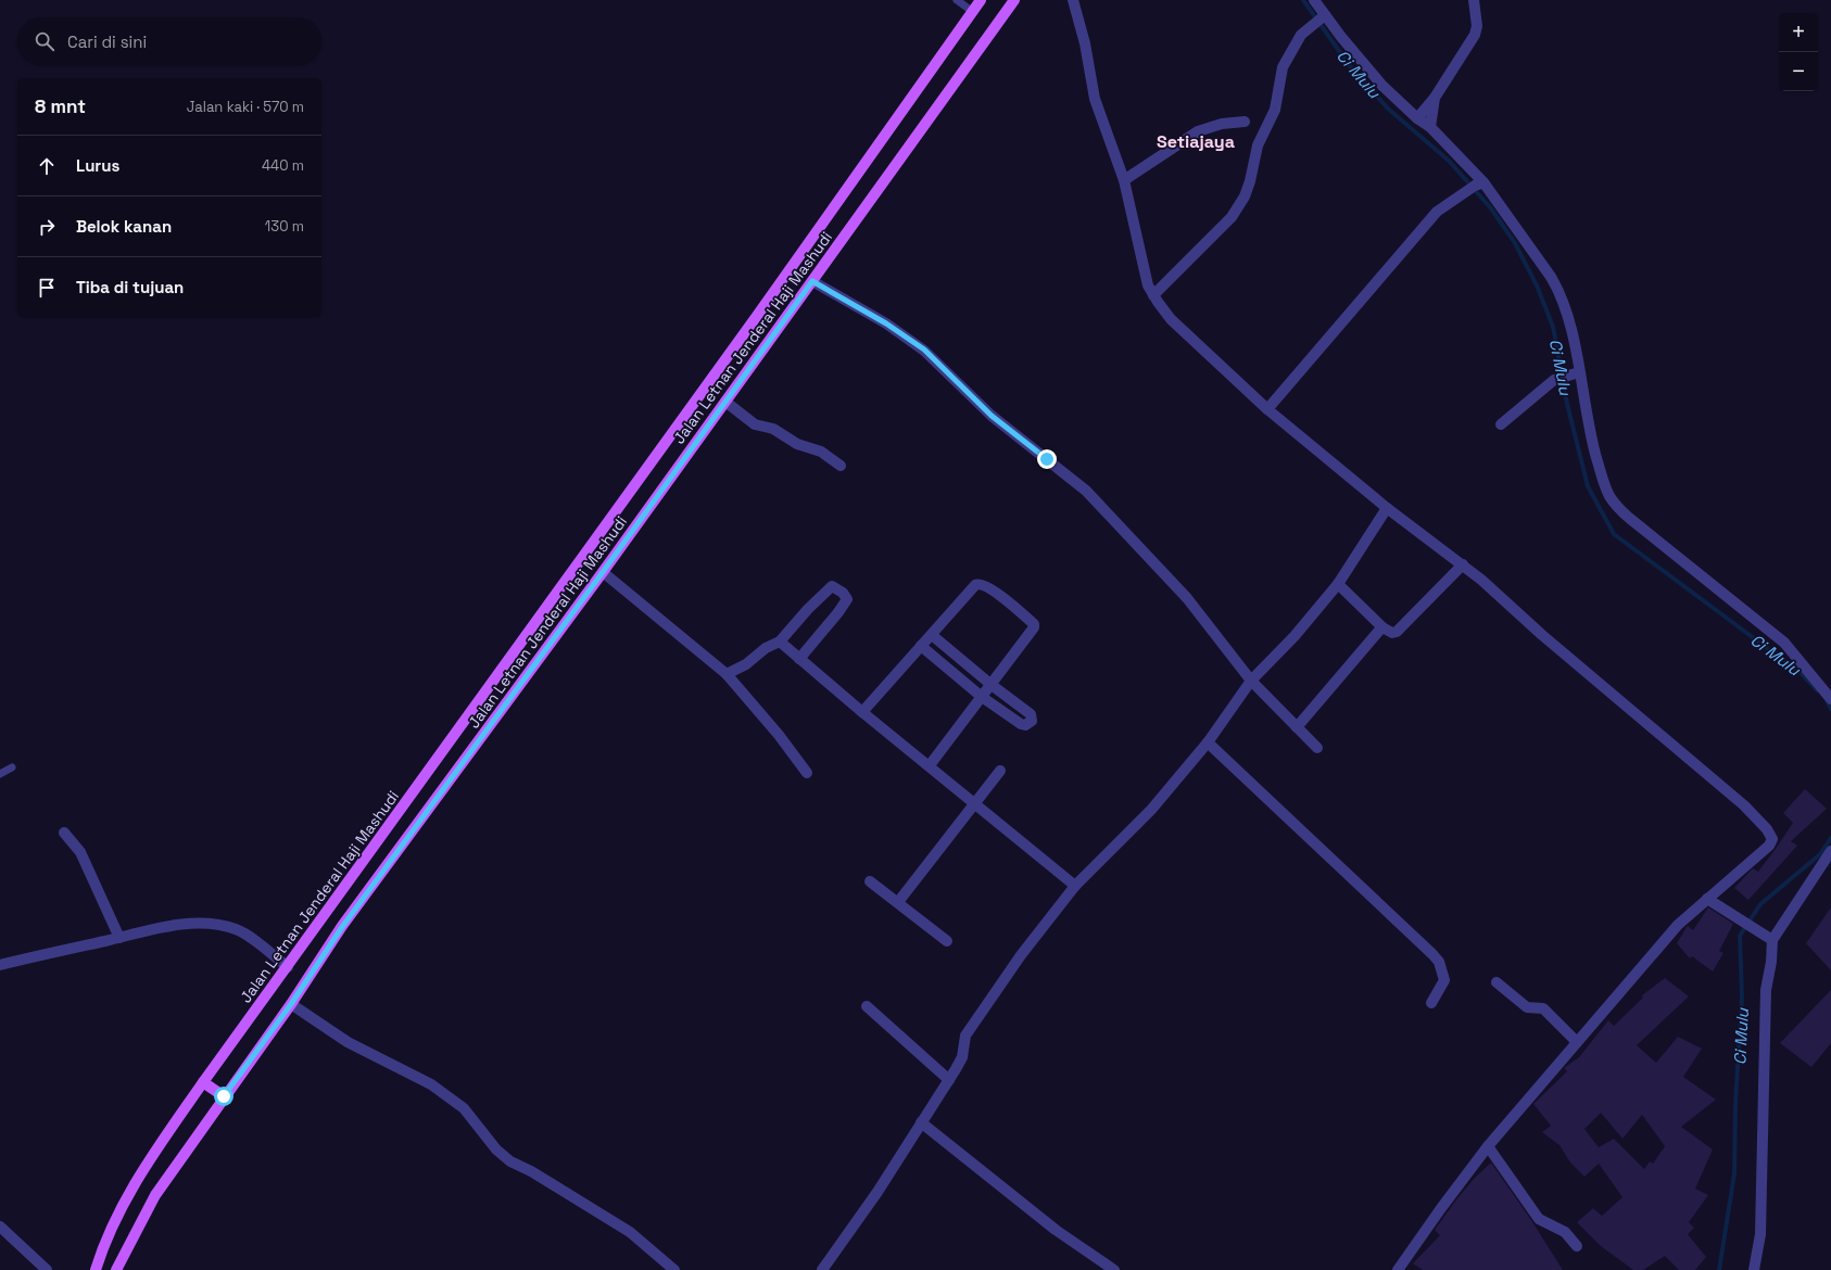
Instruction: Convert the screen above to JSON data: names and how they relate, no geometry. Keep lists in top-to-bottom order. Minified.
{"streets":{"main road":["Jalan Letnan Jenderal Haji Mashudi"]},"districts":["Setiajaya"],"water":["Ci Mulu"],"page":{"map_buttons":["+","−"],"search":"Cari di sini","heading":["8 mnt","Jalan kaki · 570 m"],"list":[["Lurus","440 m"],["Belok kanan","130 m"],"Tiba di tujuan"]}}
